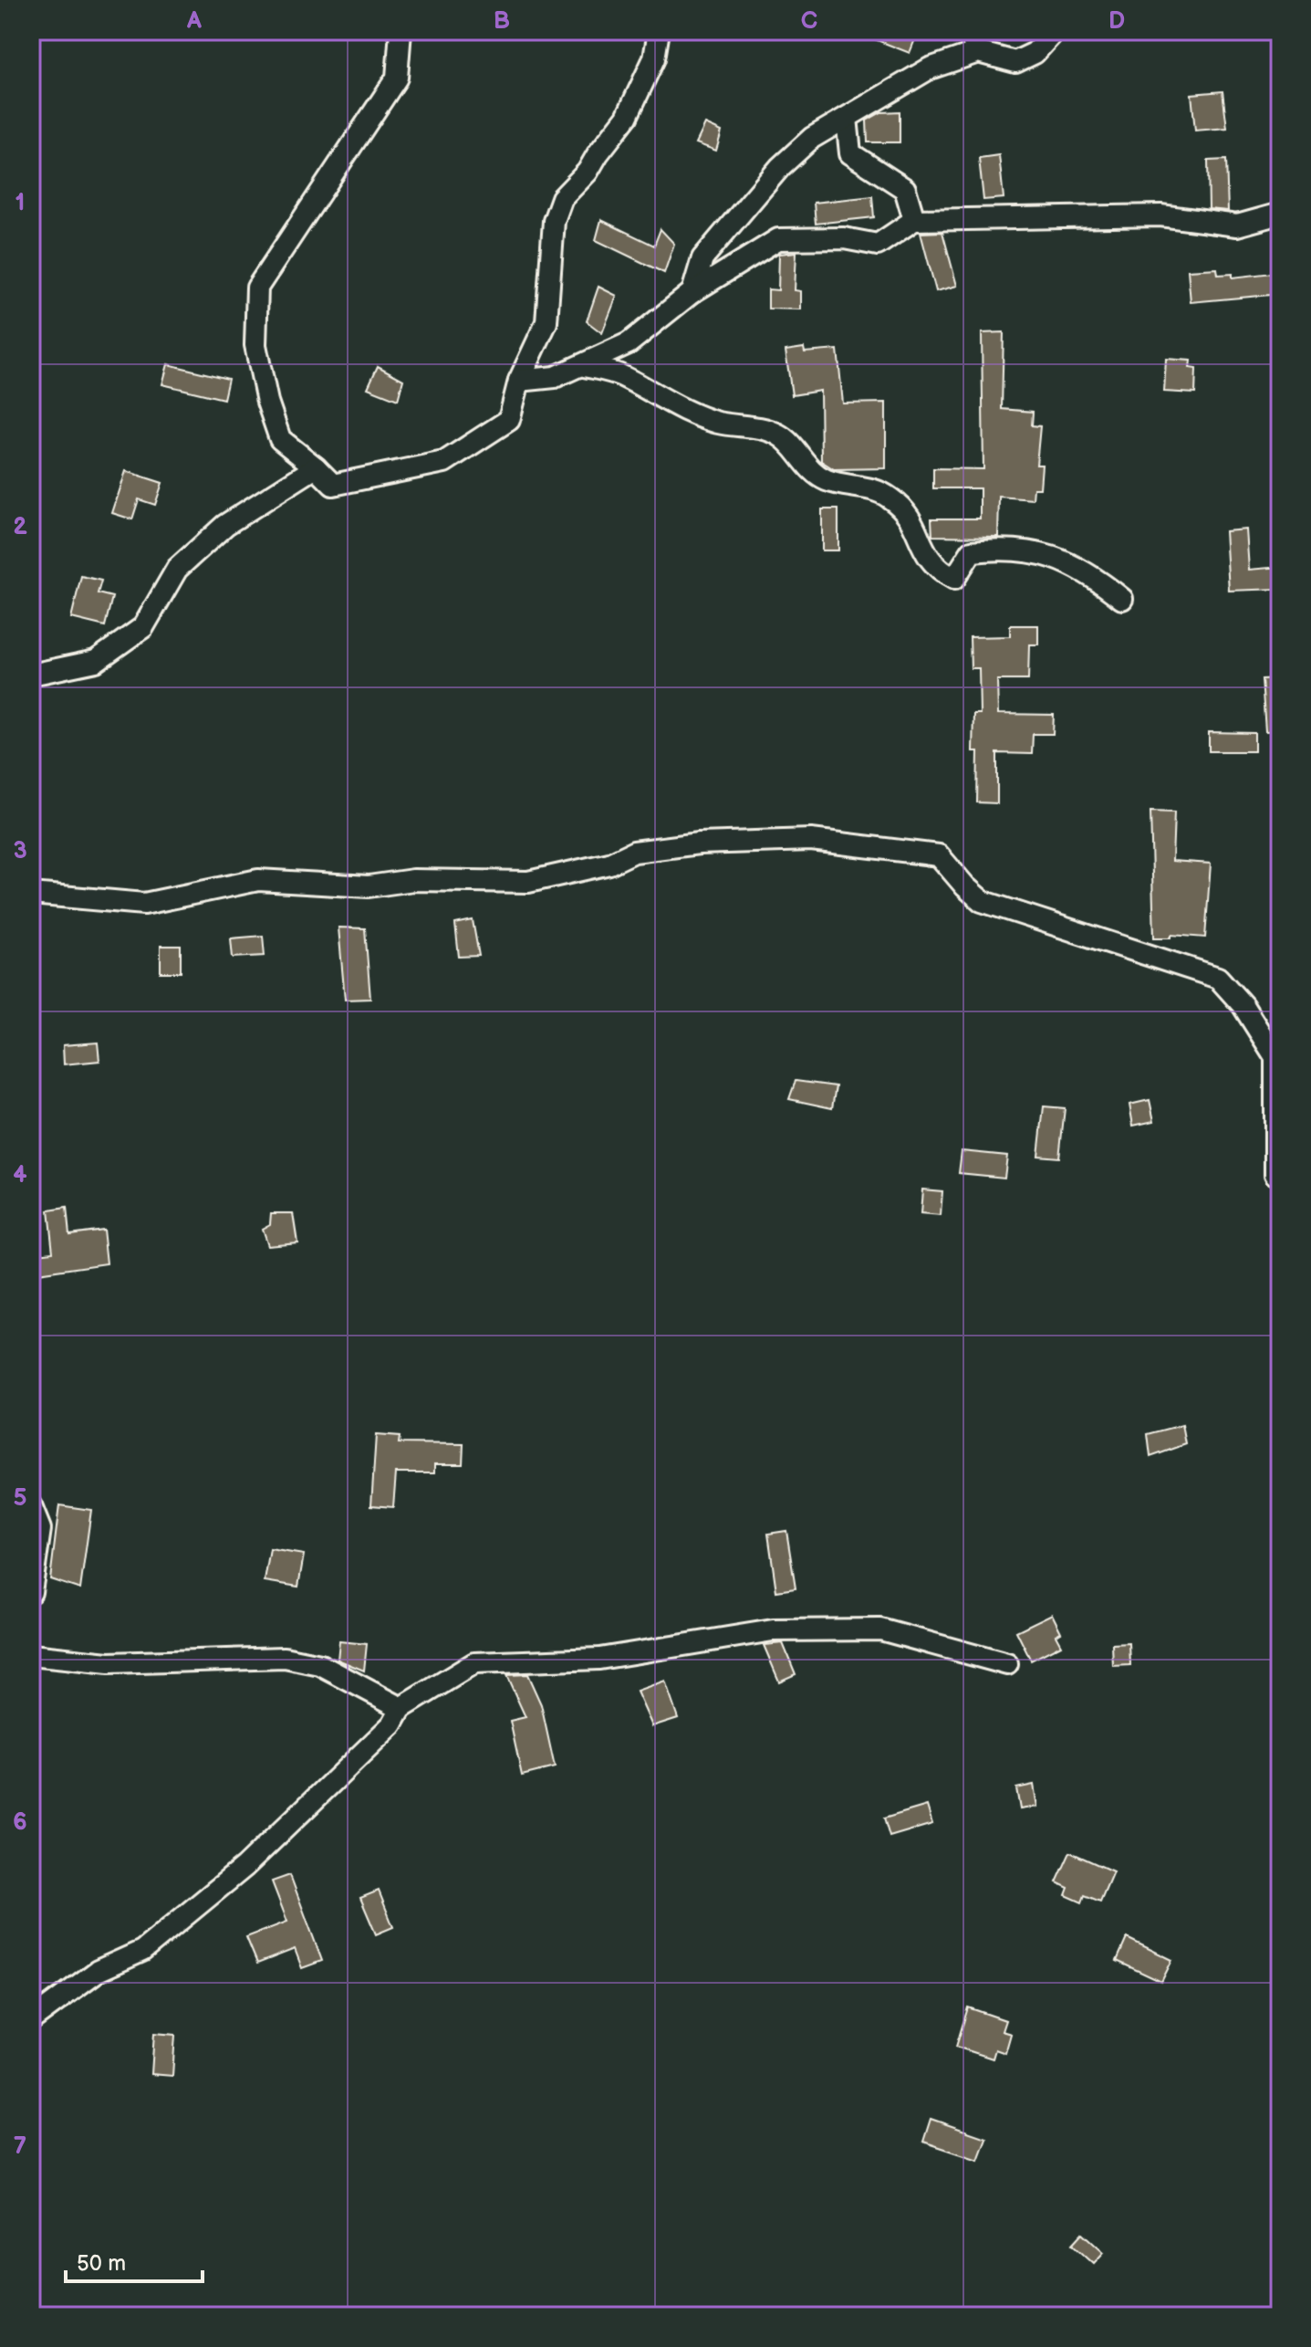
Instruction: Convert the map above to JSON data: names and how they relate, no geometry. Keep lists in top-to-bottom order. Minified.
{"scale_bar":"50 m","grid":{"columns":["A","B","C","D"],"rows":["1","2","3","4","5","6","7"]}}
